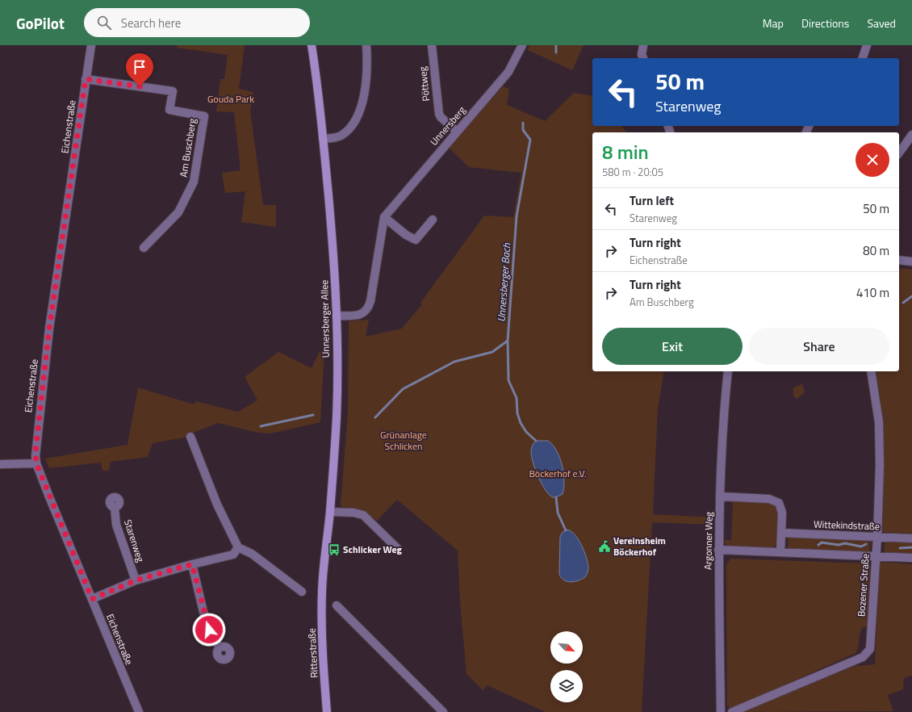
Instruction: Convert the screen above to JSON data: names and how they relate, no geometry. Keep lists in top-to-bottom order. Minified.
{"streets":{"main road":["Unnersberger Allee","Ritterstraße"],"street":["Pöttweg","Unnersberg","Eichenstraße","Am Buschberg","Wittekindstraße","Starenweg","Argonner Weg","Bozener Straße"]},"crossings":[["Pöttweg","Unnersberg"],["Eichenstraße","Am Buschberg"],["Unnersberger Allee","Ritterstraße"],["Wittekindstraße","Bozener Straße"]],"water":["Unnersberger Bach"],"parks":["Gouda Park","Grünanlage Schlicken","Böckerhof e.V."],"places":{"public building":["Vereinsheim Böckerhof"],"bus stop":["Schlicker Weg"]},"north":"bottom right","page":{"header":"GoPilot","search":"Search here","nav":["Map","Directions","Saved"],"turn":["50 m","Starenweg"],"heading":["8 min","580 m · 20:05"],"list":[{"name":"Turn left","note":"Starenweg","value":"50 m"},{"name":"Turn right","note":"Eichenstraße","value":"80 m"},{"name":"Turn right","note":"Am Buschberg","value":"410 m"}],"buttons":["Exit","Share"]}}
